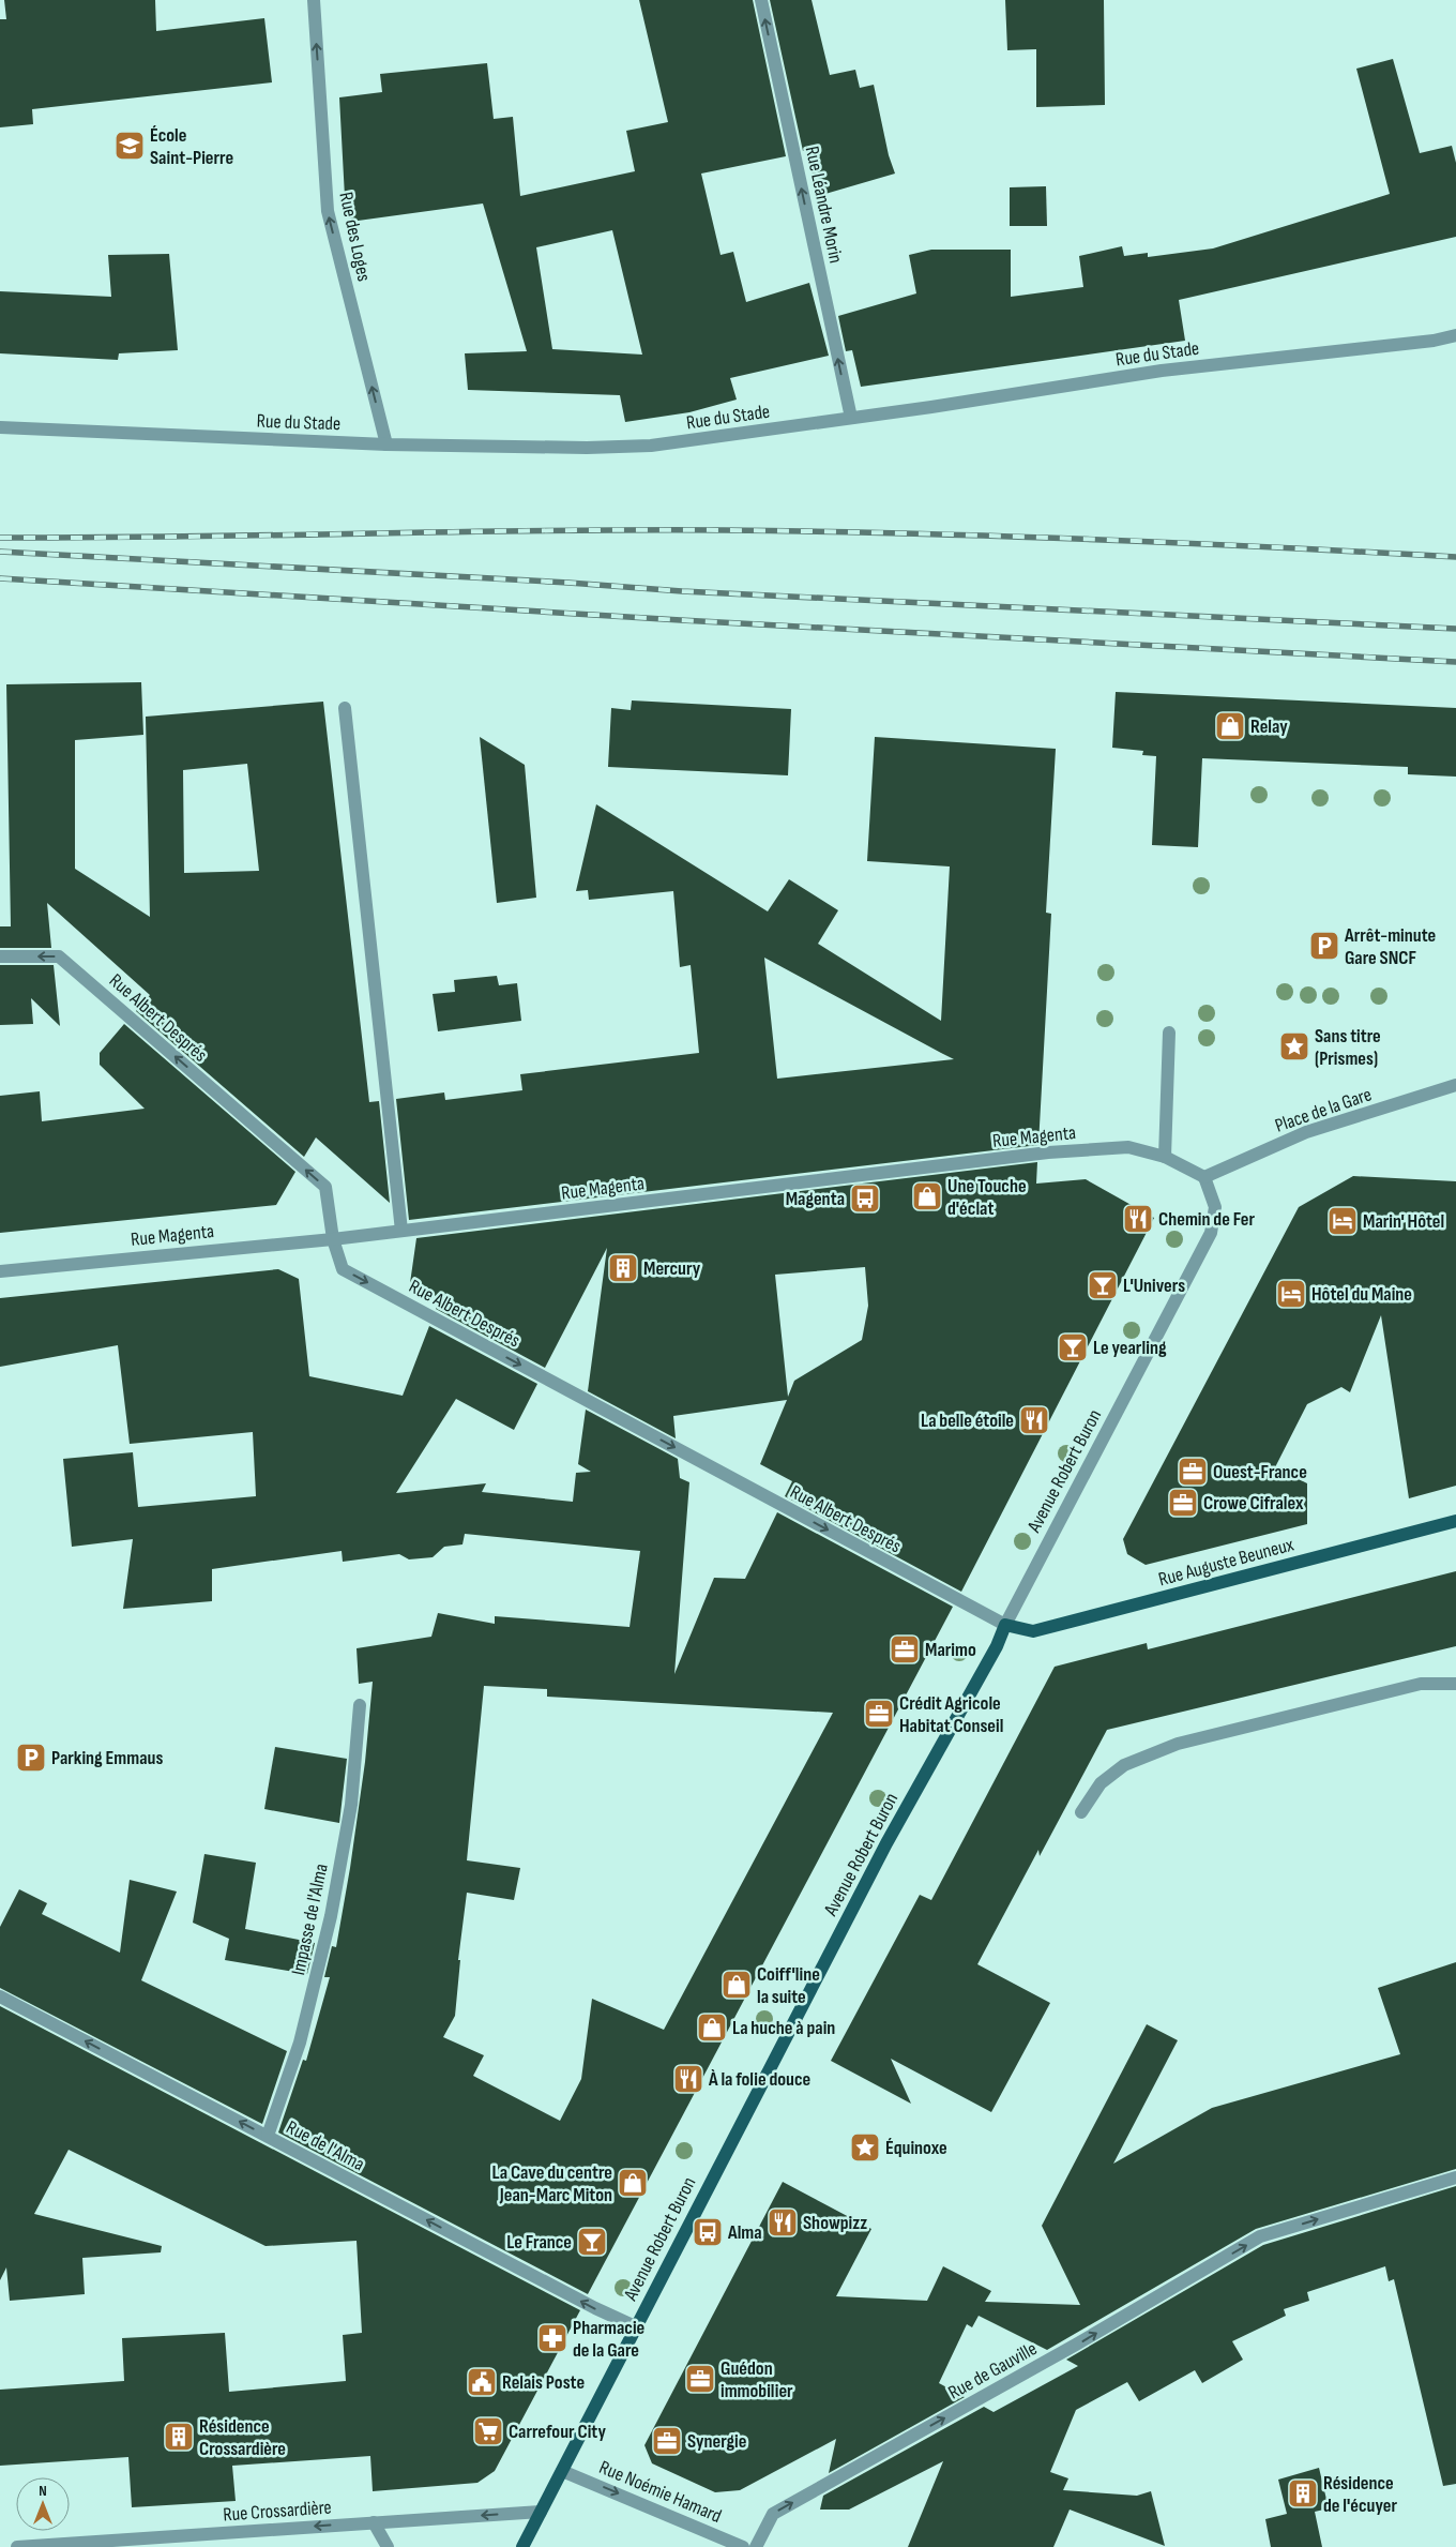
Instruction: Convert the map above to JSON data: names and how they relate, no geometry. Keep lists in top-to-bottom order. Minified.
{"streets":{"main road":["Avenue Robert Buron","Rue Auguste Beuneux"],"street":["Rue Léandre Morin","Rue des Loges","Rue du Stade","Rue Albert Després","Place de la Gare","Rue Magenta","Impasse de l'Alma","Rue de l'Alma","Rue de Gauville","Rue Noémie Hamard","Rue Crossardière"]},"crossings":[["Rue Léandre Morin","Rue du Stade"],["Rue des Loges","Rue du Stade"],["Rue Albert Després","Rue Magenta"],["Rue Albert Després","Avenue Robert Buron"],["Rue Albert Després","Rue Auguste Beuneux"],["Place de la Gare","Rue Magenta"],["Place de la Gare","Avenue Robert Buron"],["Rue Magenta","Avenue Robert Buron"],["Avenue Robert Buron","Rue Auguste Beuneux"],["Avenue Robert Buron","Rue de l'Alma"],["Avenue Robert Buron","Rue Noémie Hamard"],["Avenue Robert Buron","Rue Crossardière"],["Impasse de l'Alma","Rue de l'Alma"]],"one_way":["Rue Léandre Morin","Rue des Loges","Rue de l'Alma","Rue de Gauville","Rue Noémie Hamard","Rue Crossardière"],"places":{"school or university":["École Saint-Pierre"],"shop":["Relay","Une Touche d'éclat","Coiff'line la suite","La huche à pain","La Cave du centre Jean-Marc Miton"],"parking":["Arrêt-minute Gare SNCF","Parking Emmaus"],"place":["Sans titre (Prismes)","Équinoxe"],"bus stop":["Magenta","Alma"],"restaurant":["Chemin de Fer","La belle étoile","À la folie douce","Showpizz"],"hotel":["Marin' Hôtel","Hôtel du Maine"],"building":["Mercury","Résidence Crossardière","Résidence de l'écuyer"],"bar":["L'Univers","Le yearling","Le France"],"office":["Ouest-France","Crowe Cifralex","Marimo","Crédit Agricole Habitat Conseil","Guédon immobilier","Synergie"],"pharmacy":["Pharmacie de la Gare"],"public building":["Relais Poste"],"supermarket":["Carrefour City"]},"north":"top"}
